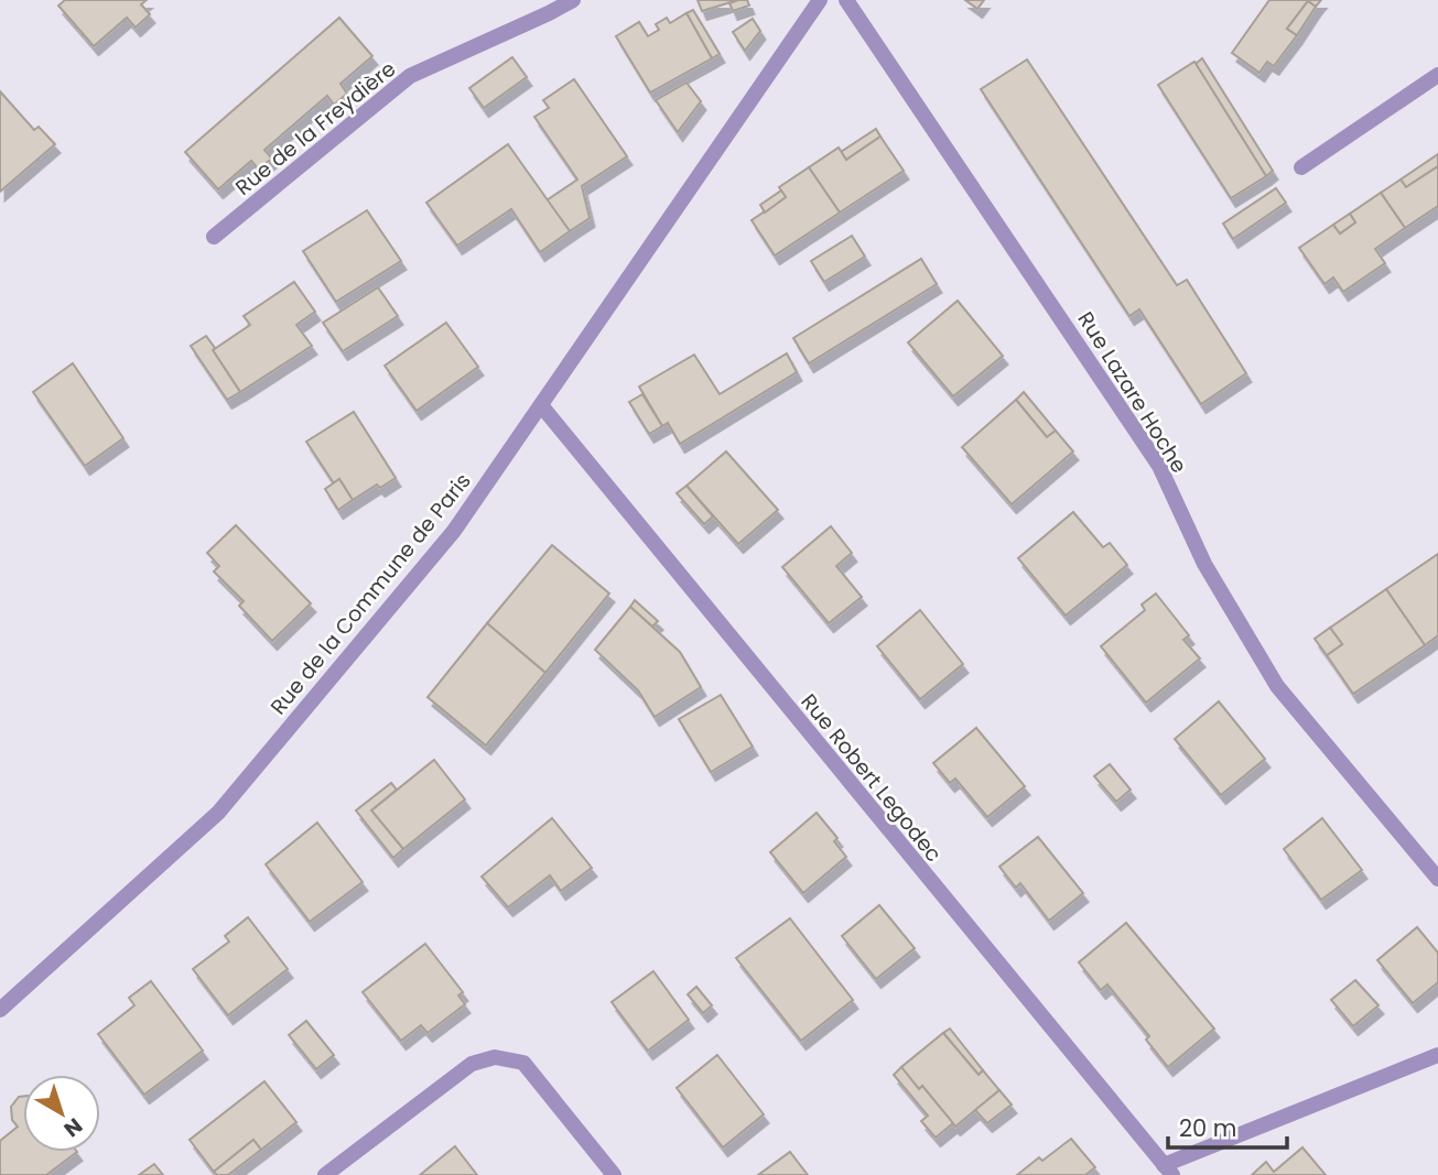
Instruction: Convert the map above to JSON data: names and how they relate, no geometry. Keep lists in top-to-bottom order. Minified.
{"streets":{"street":["Rue de la Freydière","Rue Lazare Hoche","Rue de la Commune de Paris","Rue Robert Legodec"]},"crossings":[["Rue de la Commune de Paris","Rue Robert Legodec"]],"scale_bar":"20 m","north":"bottom right"}
